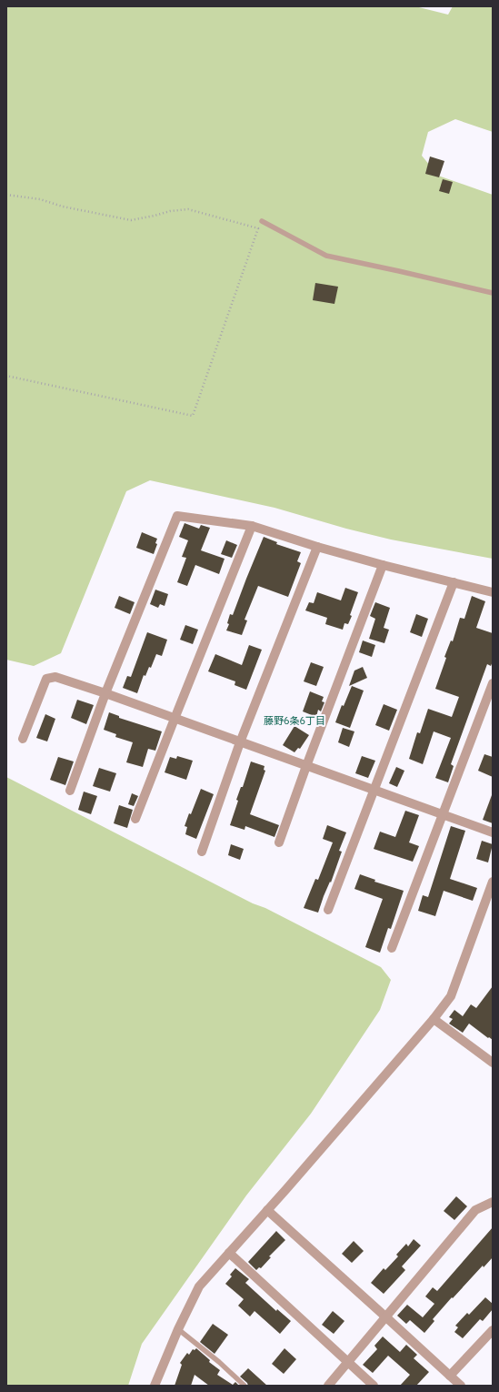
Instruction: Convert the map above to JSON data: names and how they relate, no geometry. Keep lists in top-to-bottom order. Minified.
{"districts":["藤野6条6丁目"]}
